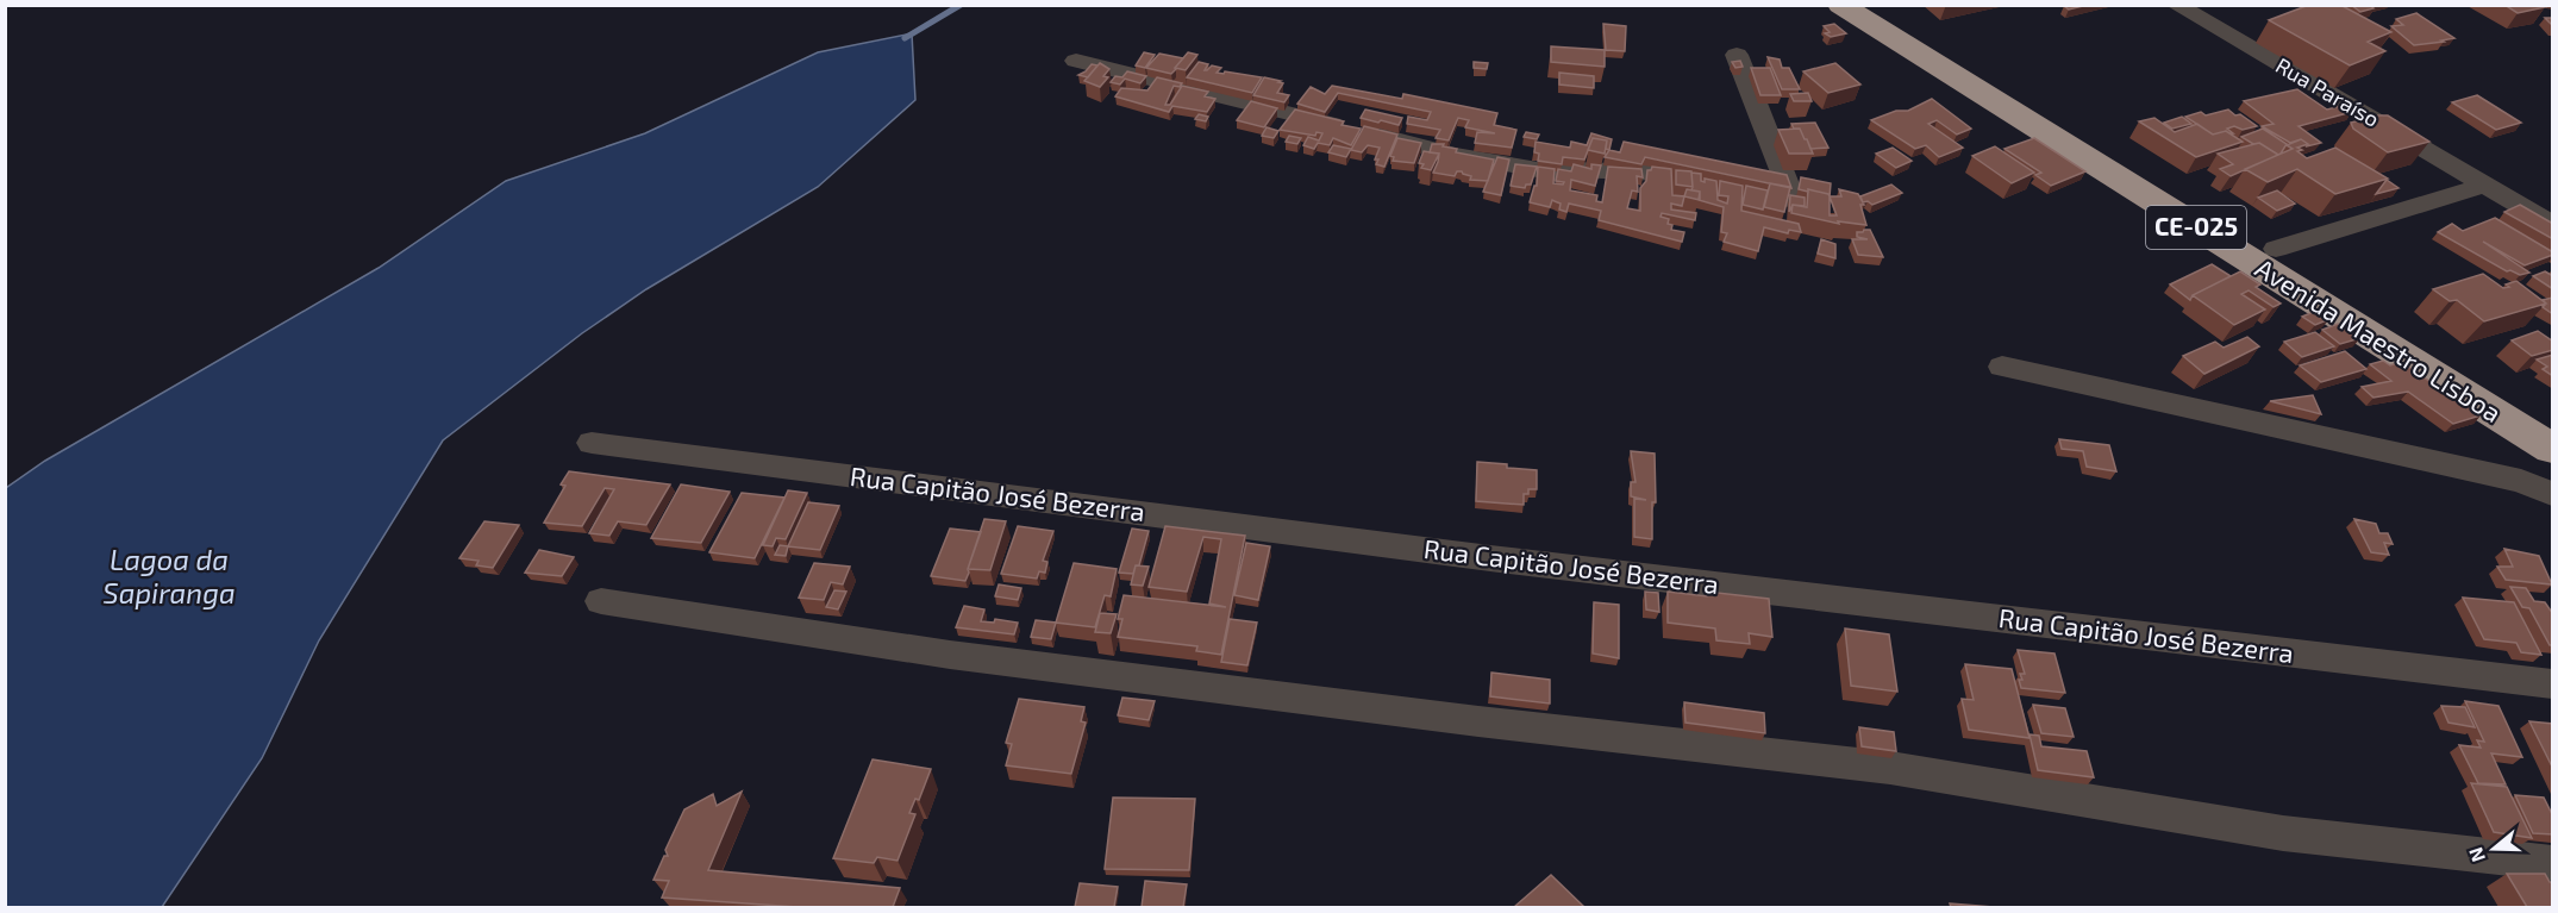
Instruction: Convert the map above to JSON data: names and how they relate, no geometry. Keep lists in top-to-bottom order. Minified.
{"streets":{"highway":["CE-025","Avenida Maestro Lisboa"],"street":["Rua Paraíso","Rua Capitão José Bezerra"]},"water":["Lagoa da Sapiranga"],"north":"left"}
